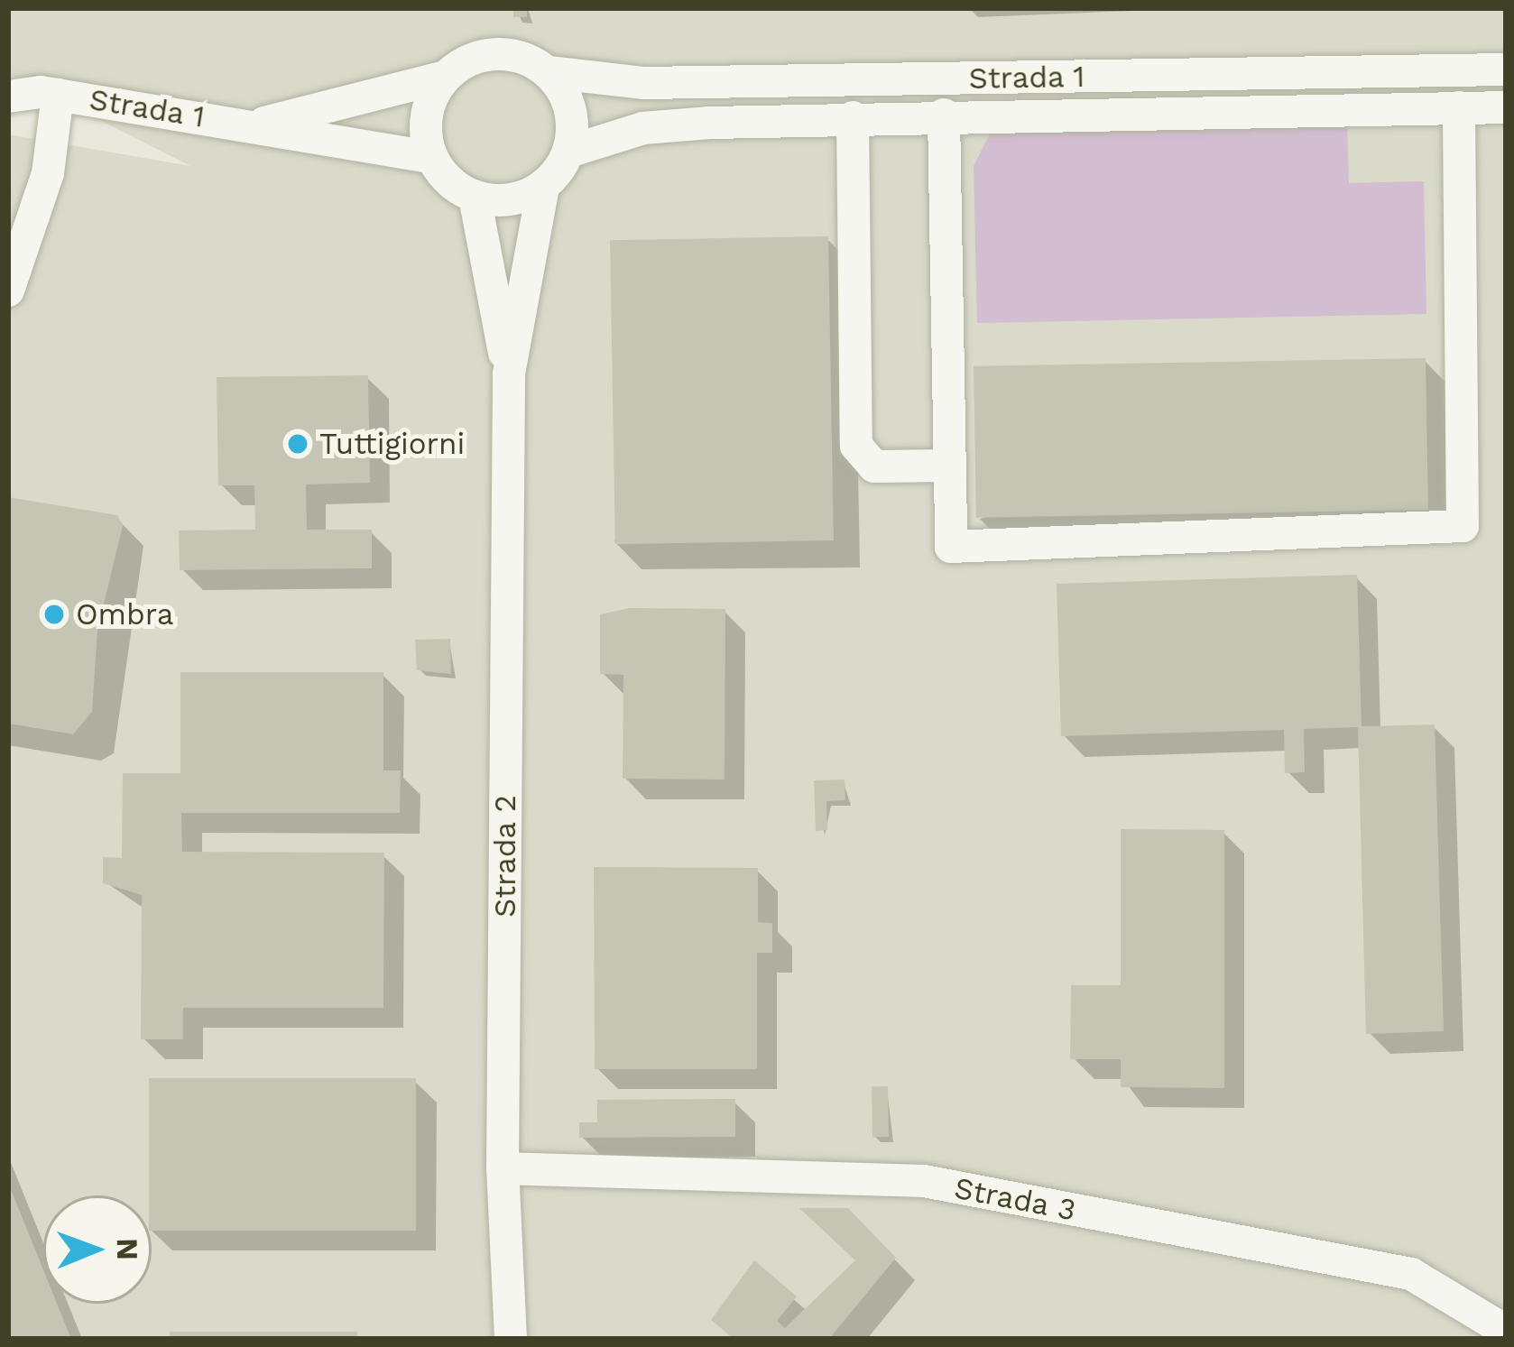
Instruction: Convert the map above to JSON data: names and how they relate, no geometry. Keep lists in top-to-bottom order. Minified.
{"streets":{"street":["Strada 1","Strada 2","Strada 3"]},"crossings":[["Strada 1","Strada 2"],["Strada 2","Strada 3"]],"places":["Tuttigiorni","Ombra"],"north":"right"}
